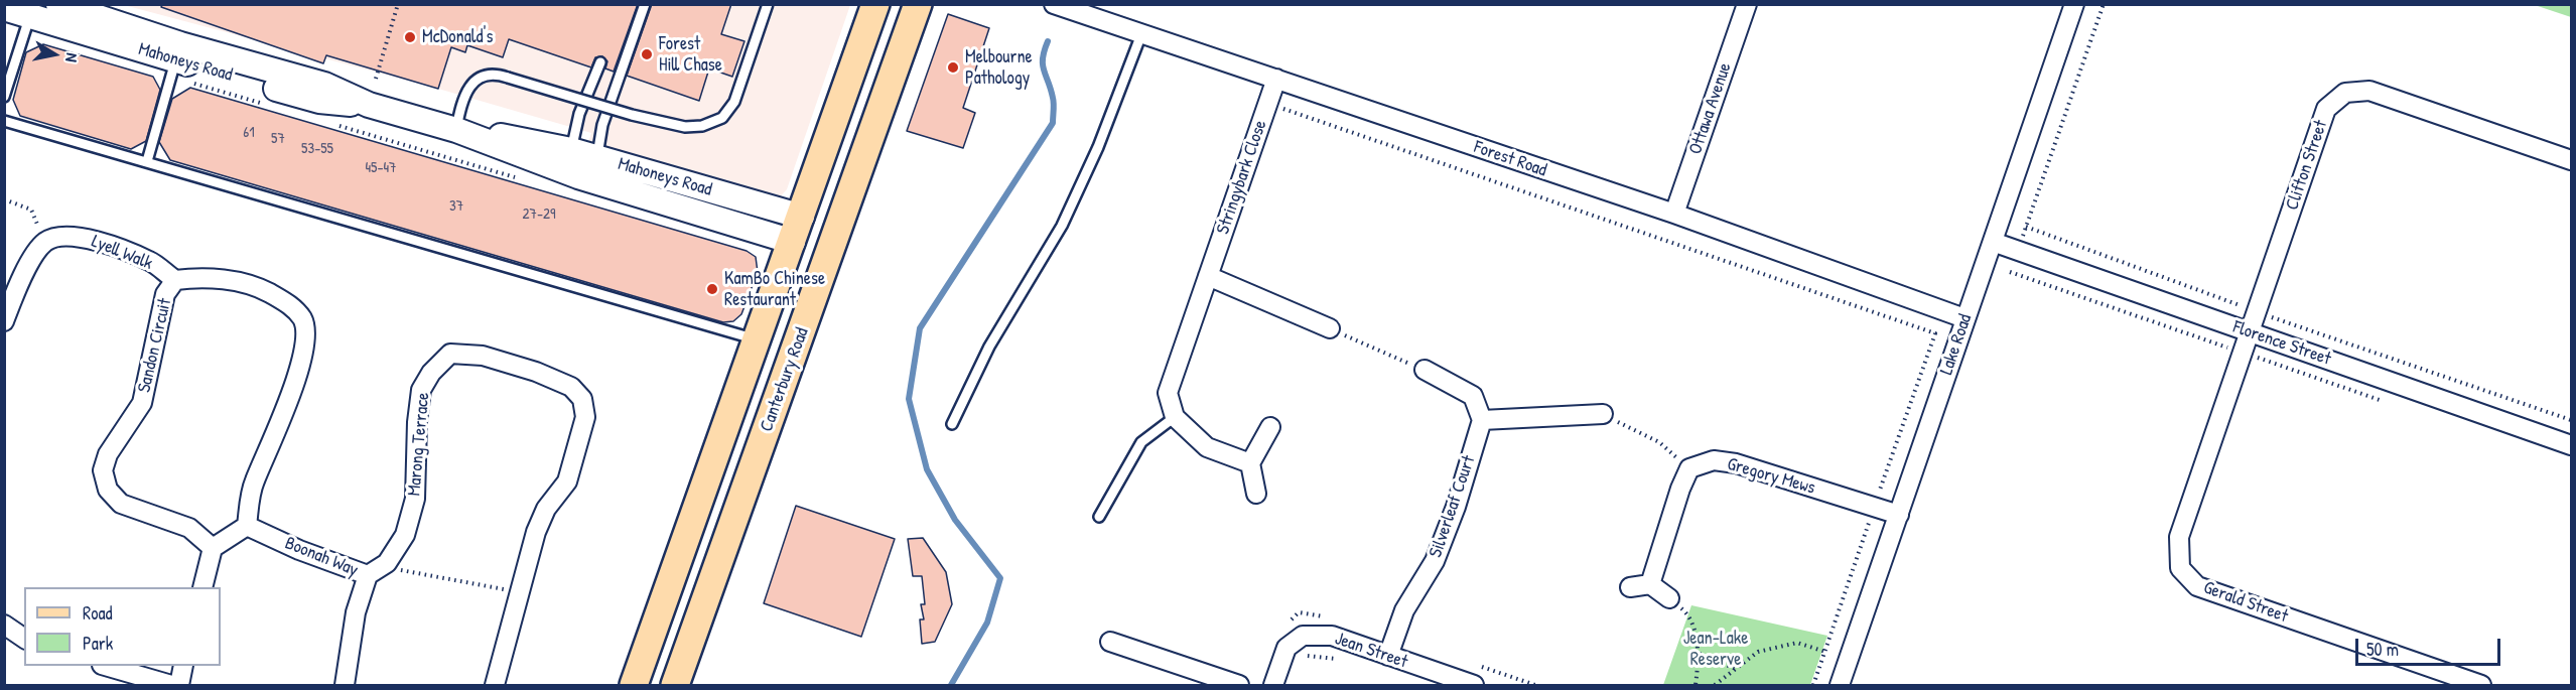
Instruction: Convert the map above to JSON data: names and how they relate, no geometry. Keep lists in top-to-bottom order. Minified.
{"streets":{"main road":["Mahoneys Road","Canterbury Road"],"street":["Ottawa Avenue","Forest Road","Clifton Street","Stringybark Close","Lyell Walk","Florence Street","Lake Road","Sandon Circuit","Marong Terrace","Gregory Mews","Silverleaf Court","Boonah Way","Gerald Street","Jean Street"]},"crossings":[["Ottawa Avenue","Forest Road"],["Forest Road","Stringybark Close"],["Forest Road","Lake Road"],["Clifton Street","Florence Street"],["Clifton Street","Gerald Street"],["Lyell Walk","Sandon Circuit"],["Florence Street","Lake Road"],["Florence Street","Gerald Street"],["Lake Road","Gregory Mews"],["Sandon Circuit","Boonah Way"],["Marong Terrace","Boonah Way"],["Silverleaf Court","Jean Street"]],"parks":["Jean-Lake Reserve"],"places":["McDonald's","Forest Hill Chase","Melbourne Pathology","KamBo Chinese Restaurant"],"house_numbers":["61","57","53-55","45-47","37","27-29"],"legend":["Road","Park"],"scale_bar":"50 m","north":"right"}
